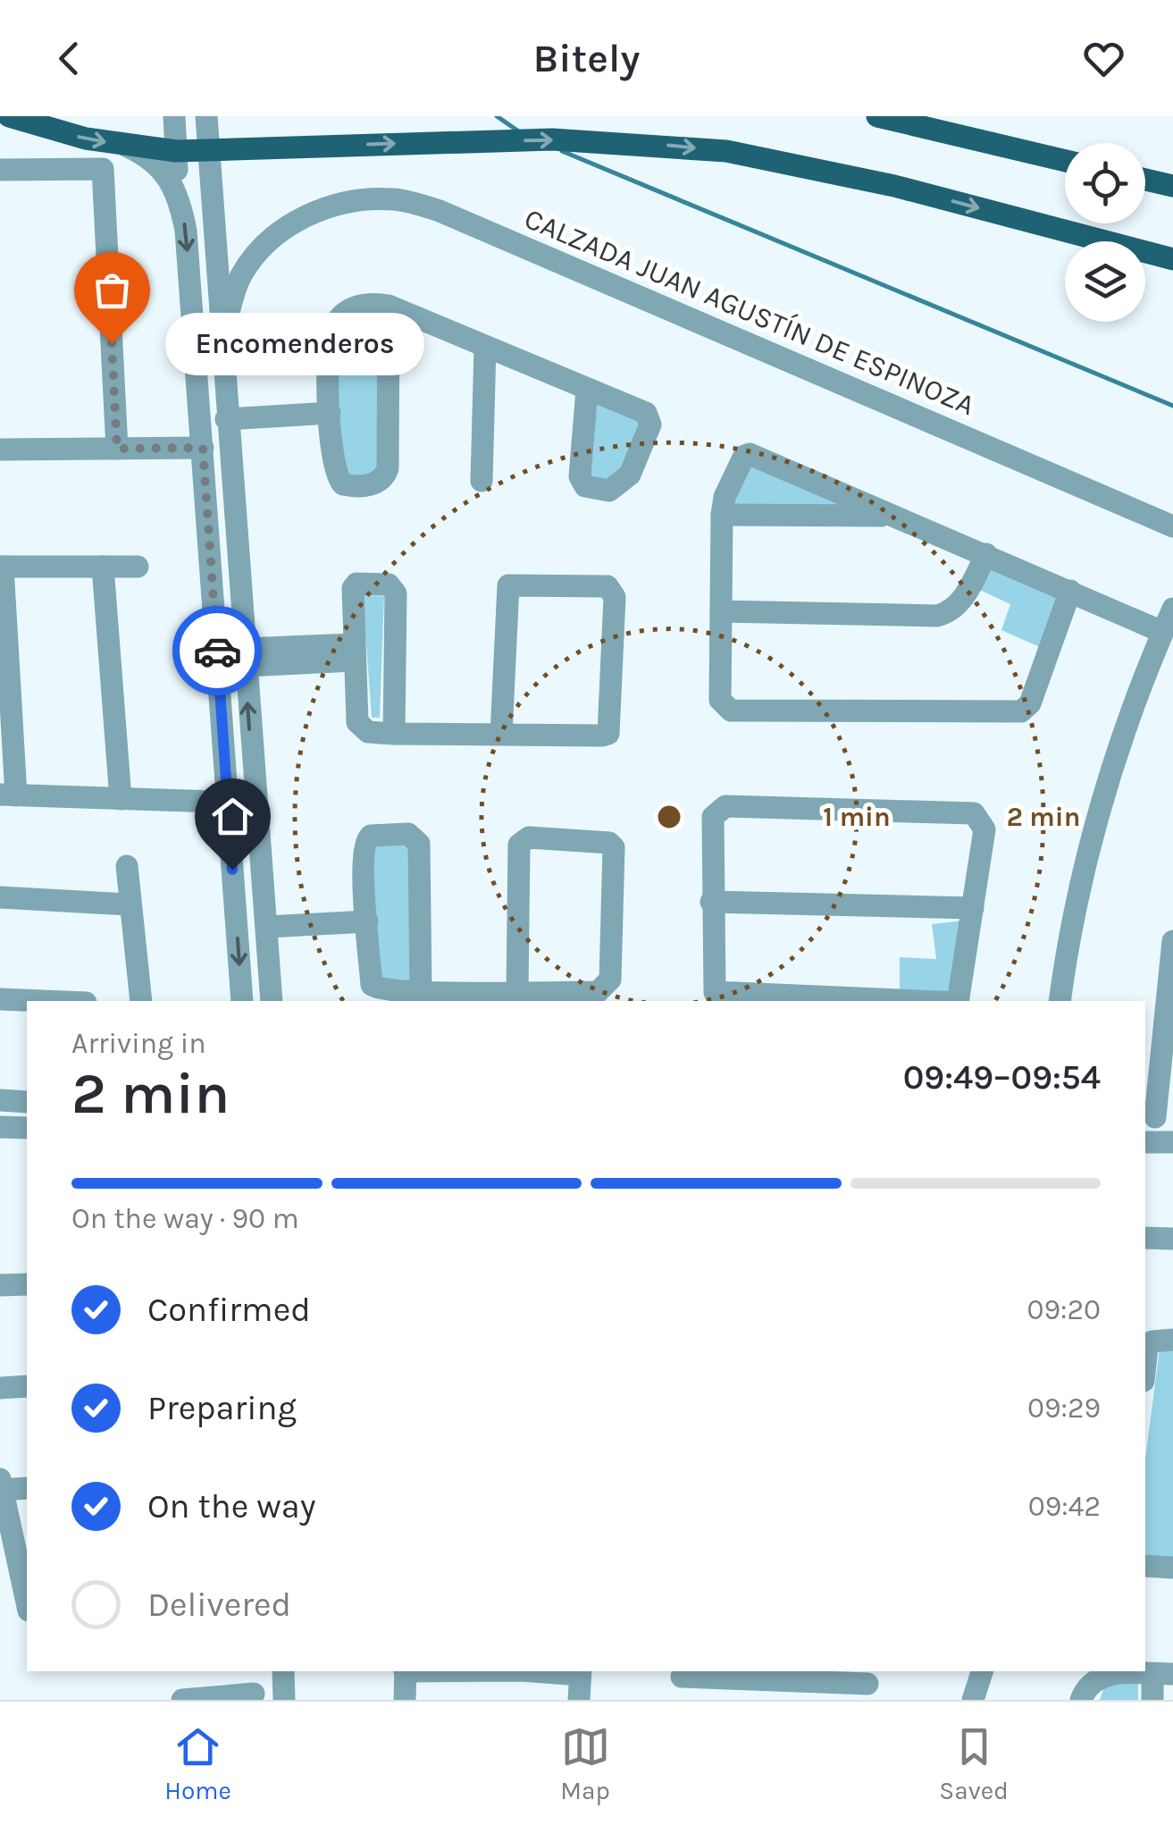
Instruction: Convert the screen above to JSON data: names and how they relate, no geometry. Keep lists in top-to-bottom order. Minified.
{"streets":{"street":["CALZADA JUAN AGUSTÍN DE ESPINOZA"]},"places":["Encomenderos"],"page":{"header":"Bitely","bubble":"Encomenderos","heading":["2 min","Arriving in","09:49–09:54"],"bar":"On the way · 90 m","list":[["Confirmed","09:20"],["Preparing","09:29"],["On the way","09:42"],"Delivered"],"tabs":["Home","Map","Saved"]},"rings":["1 min","2 min"]}
